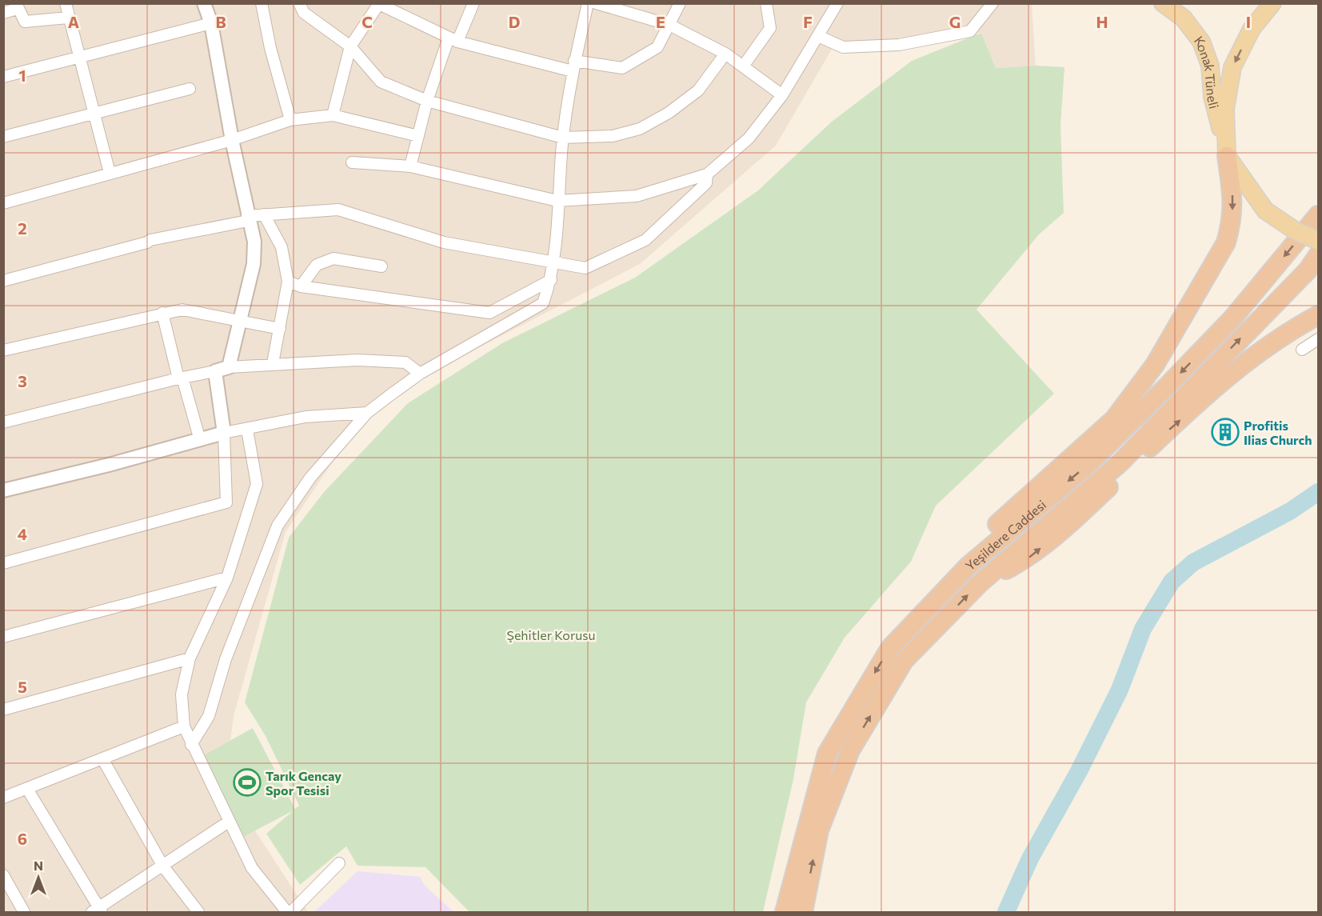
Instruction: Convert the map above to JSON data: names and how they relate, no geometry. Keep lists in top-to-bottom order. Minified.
{"streets":{"highway":["Yeşildere Caddesi"],"main road":["Konak Tüneli"]},"parks":["Şehitler Korusu"],"places":{"building":["Profitis Ilias Church"],"sports":["Tarık Gencay Spor Tesisi"]},"north":"top","grid":{"columns":["A","B","C","D","E","F","G","H","I"],"rows":["1","2","3","4","5","6"]}}
